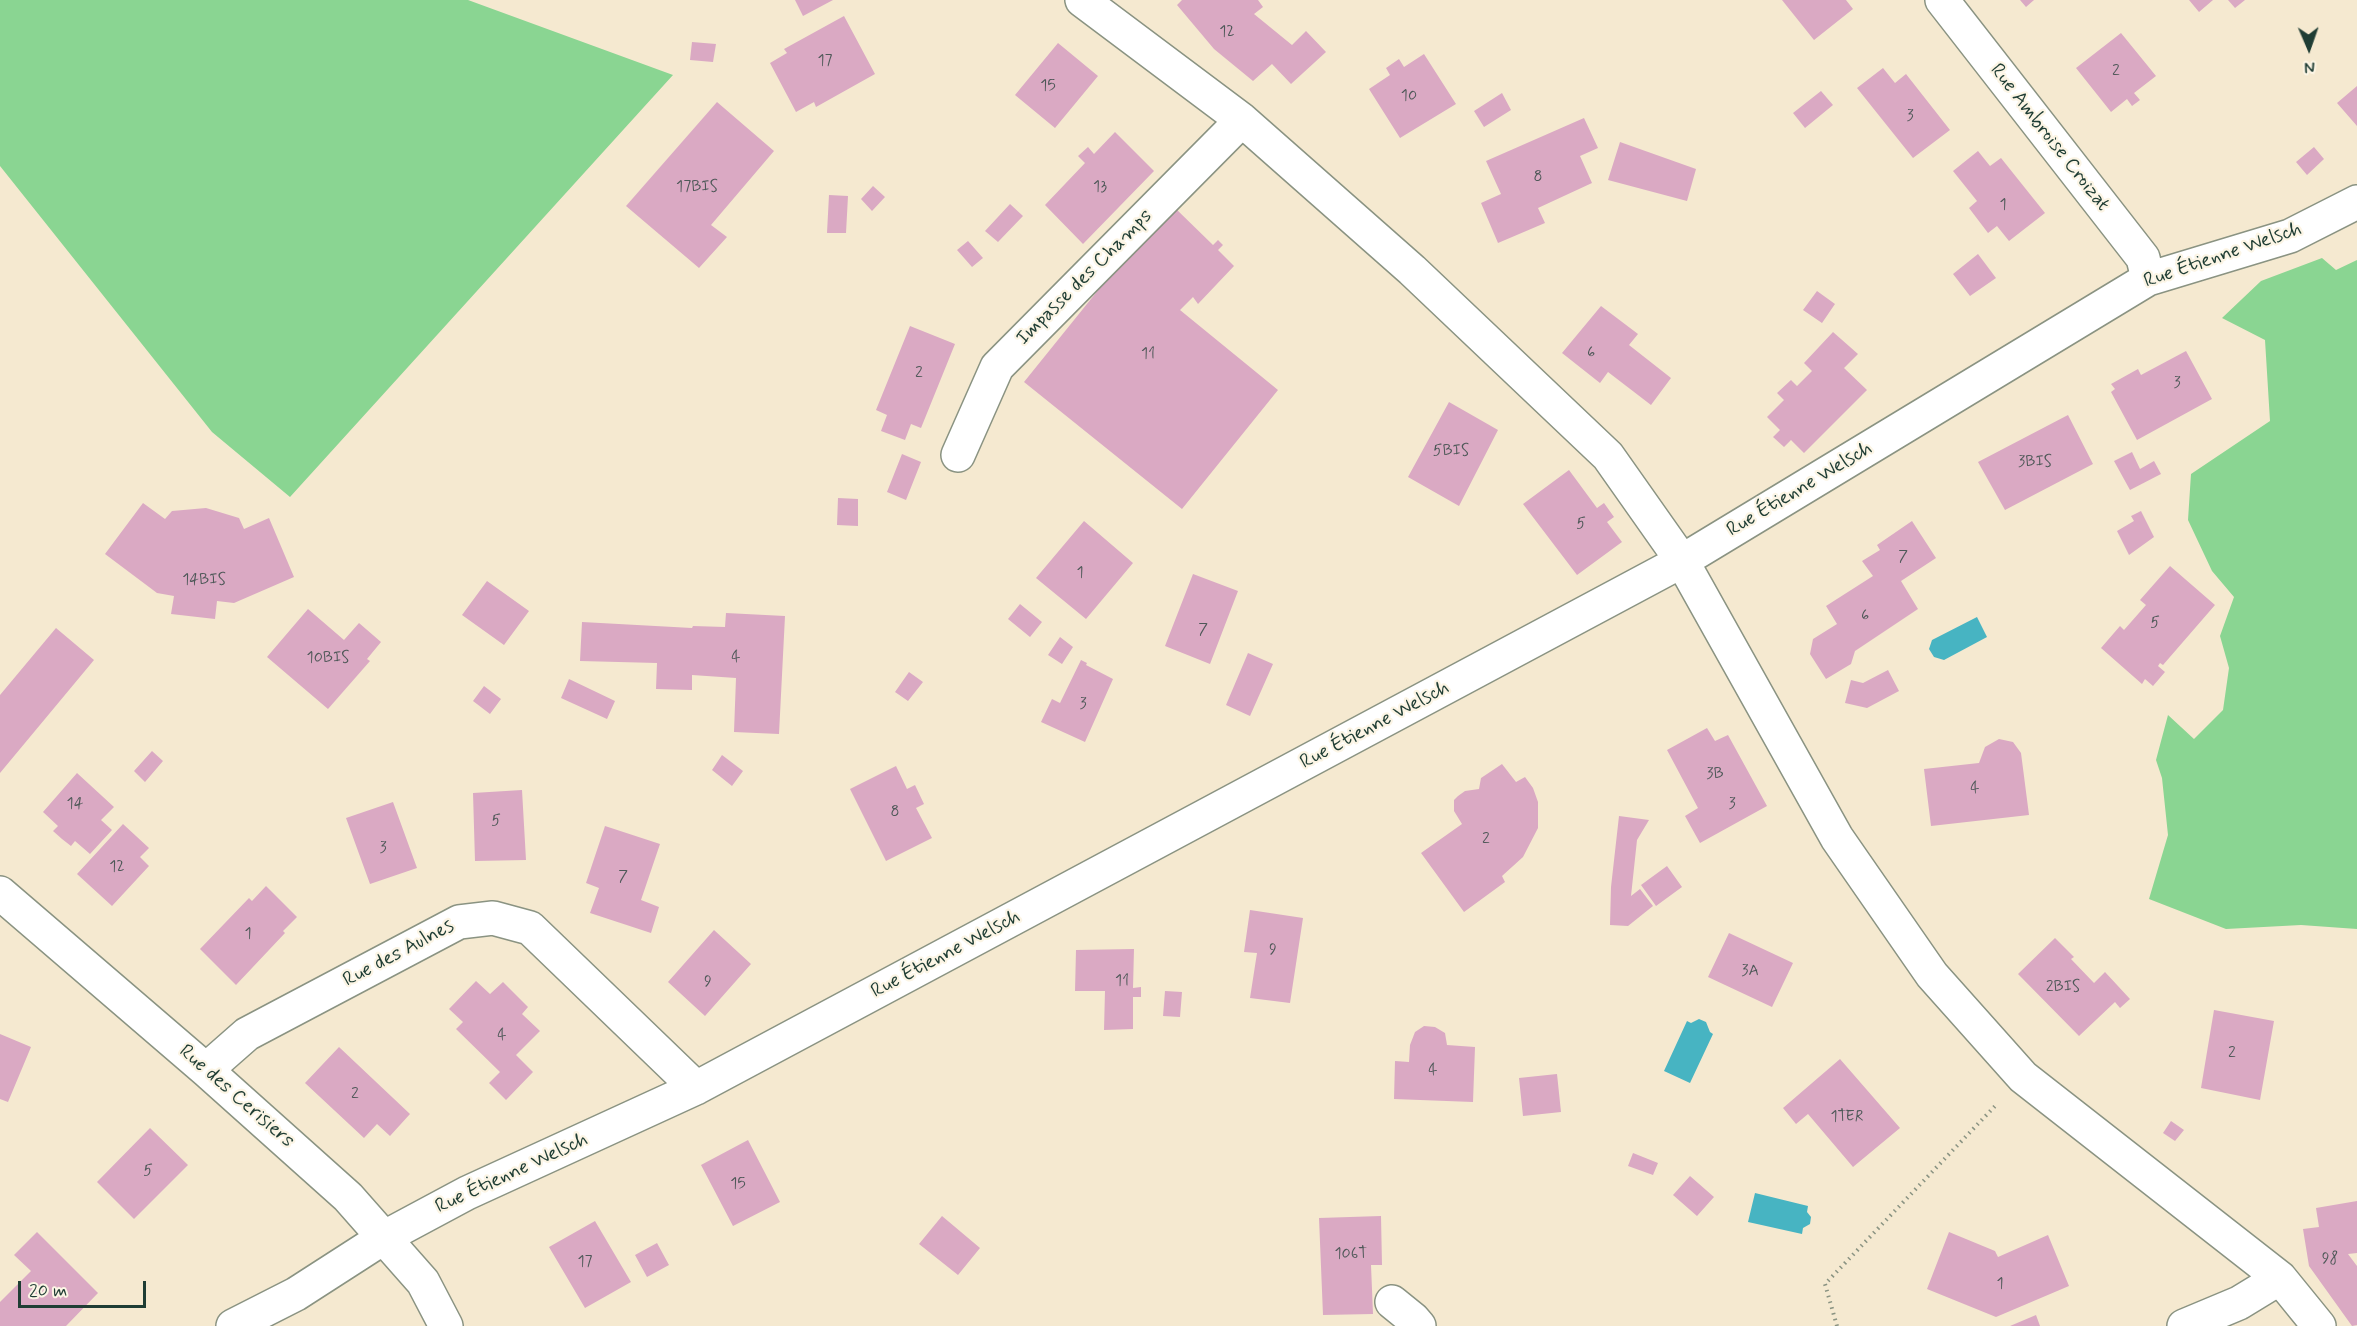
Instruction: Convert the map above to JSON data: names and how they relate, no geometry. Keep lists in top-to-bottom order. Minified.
{"streets":{"street":["Rue Ambroise Croizat","Rue Étienne Welsch","Impasse des Champs","Rue des Aulnes","Rue des Cerisiers"]},"crossings":[["Rue Ambroise Croizat","Rue Étienne Welsch"],["Rue Étienne Welsch","Rue des Aulnes"],["Rue Étienne Welsch","Rue des Cerisiers"],["Rue des Aulnes","Rue des Cerisiers"]],"house_numbers":["12","17","2","15","10","3","8","17BIS","13","1","6","11","2","3","5BIS","3BIS","5","7","1","14BIS","6","5","7","4","10BIS","3","3B","4","14","3","8","5","2","3","12","7","1","9","3A","11","9","2BIS","4","2","4","2","1TER","5","15","106T","98","17","1"],"scale_bar":"20 m","north":"bottom"}
